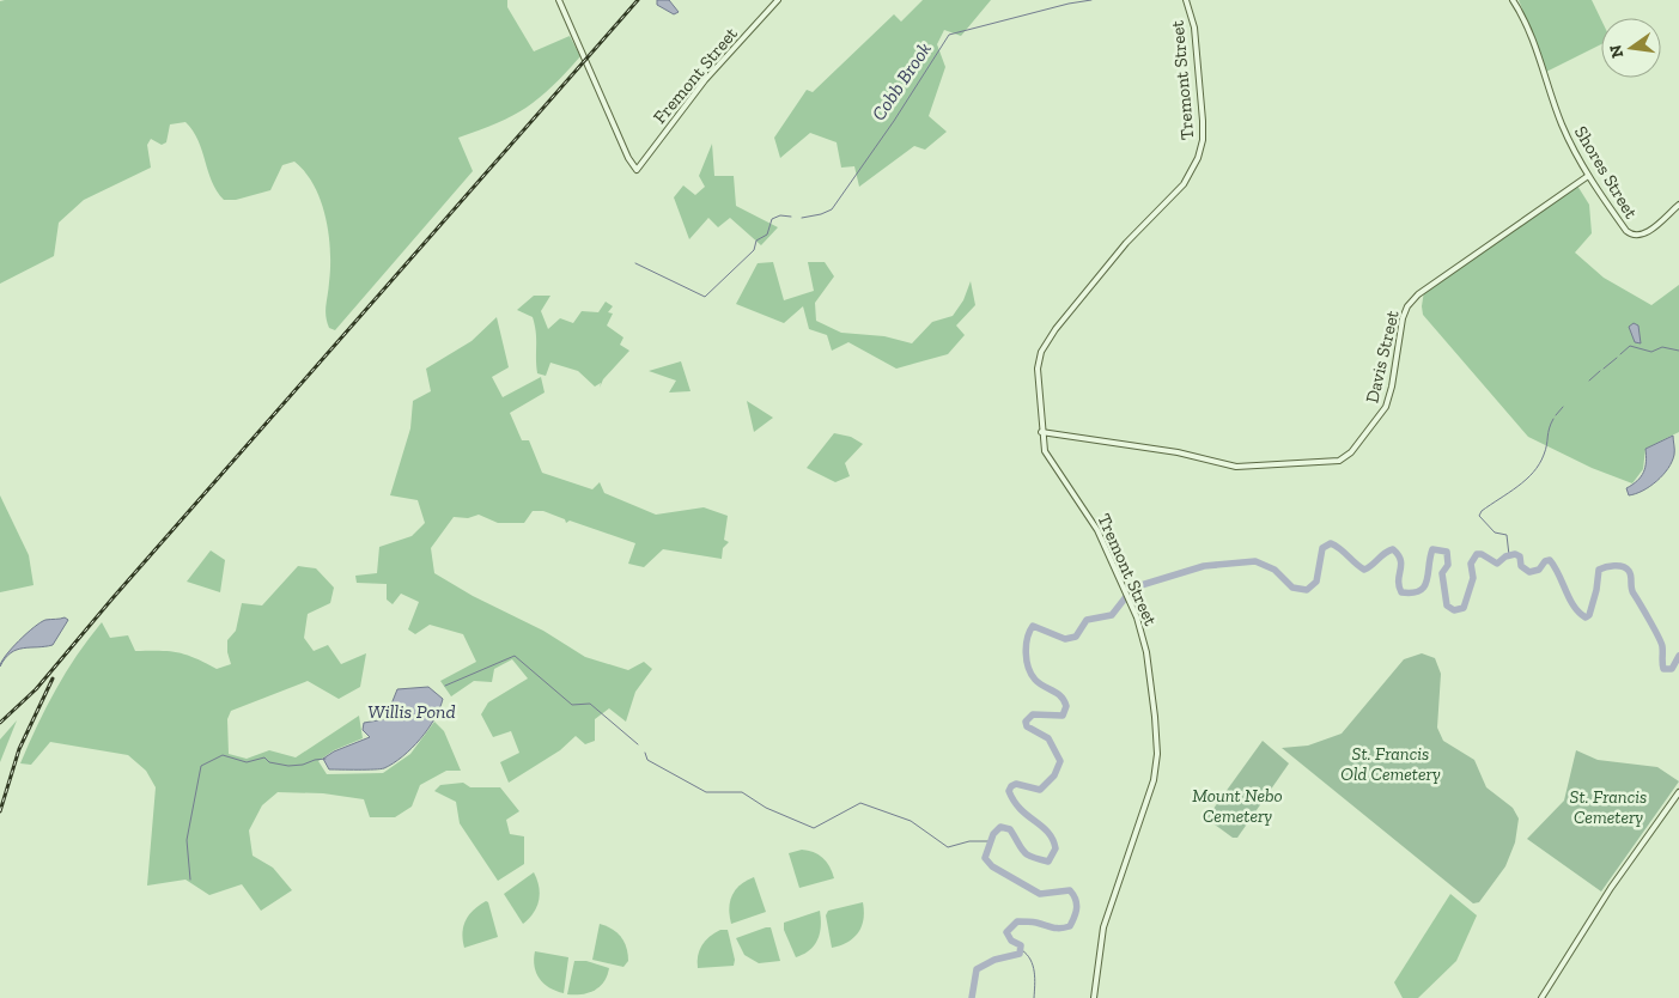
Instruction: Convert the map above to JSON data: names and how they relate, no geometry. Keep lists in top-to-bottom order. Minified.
{"streets":{"street":["Fremont Street","Tremont Street","Shores Street","Davis Street"]},"crossings":[["Tremont Street","Davis Street"],["Shores Street","Davis Street"]],"water":["Cobb Brook","Willis Pond"],"parks":["St. Francis Old Cemetery","Mount Nebo Cemetery","St. Francis Cemetery"],"north":"left"}
